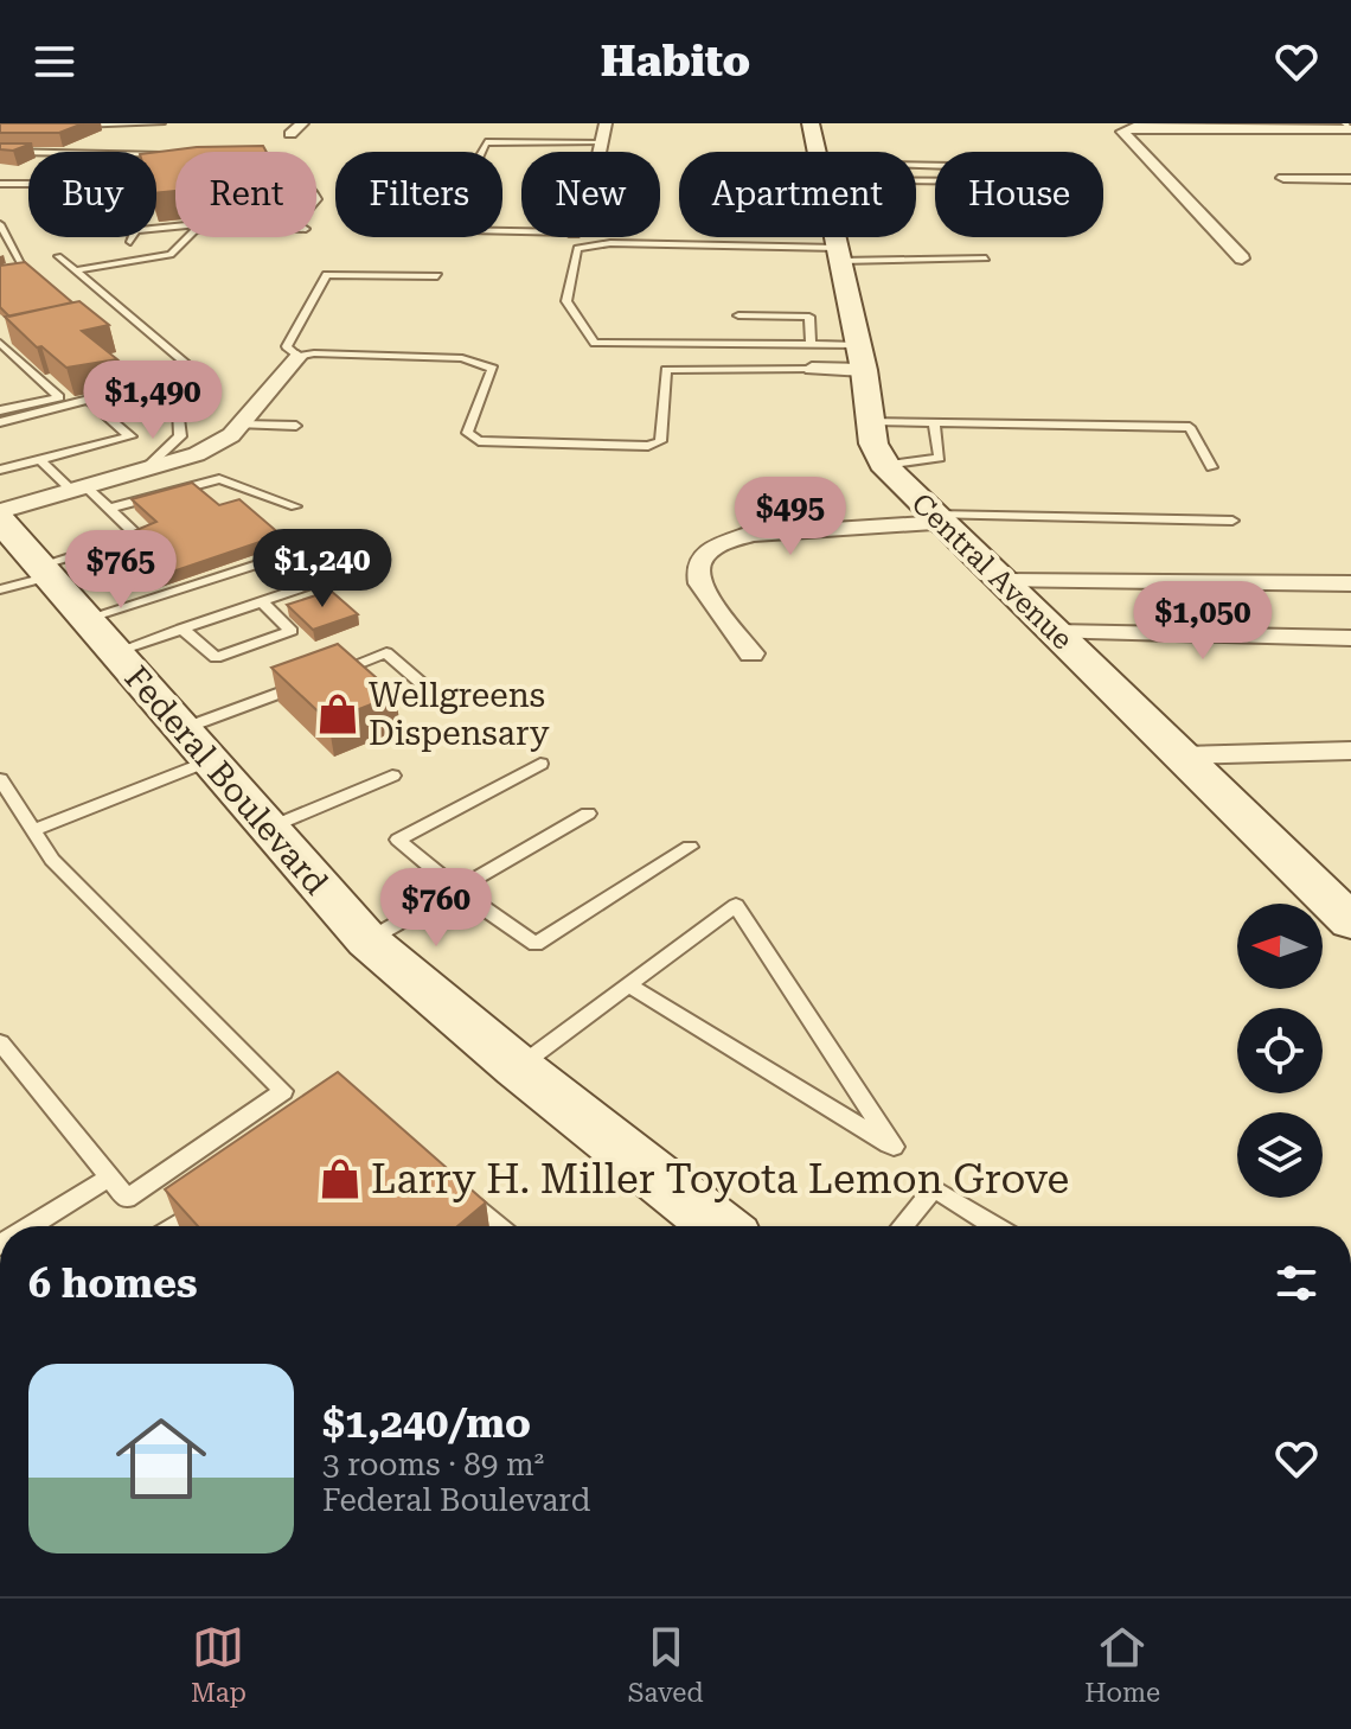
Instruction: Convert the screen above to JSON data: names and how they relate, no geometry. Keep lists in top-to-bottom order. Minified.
{"streets":{"street":["Central Avenue","Federal Boulevard"]},"places":{"shop":["Wellgreens Dispensary","Larry H. Miller Toyota Lemon Grove"]},"north":"left","page":{"header":"Habito","chip":["Buy","Rent","Filters","New","Apartment","House"],"price":["$1,490","$495","$1,240","$765","$1,050","$760"],"heading":"6 homes","list":[{"name":"$1,240/mo","note":"3 rooms · 89 m² · Federal Boulevard"}],"tabs":["Map","Saved","Home"]}}
